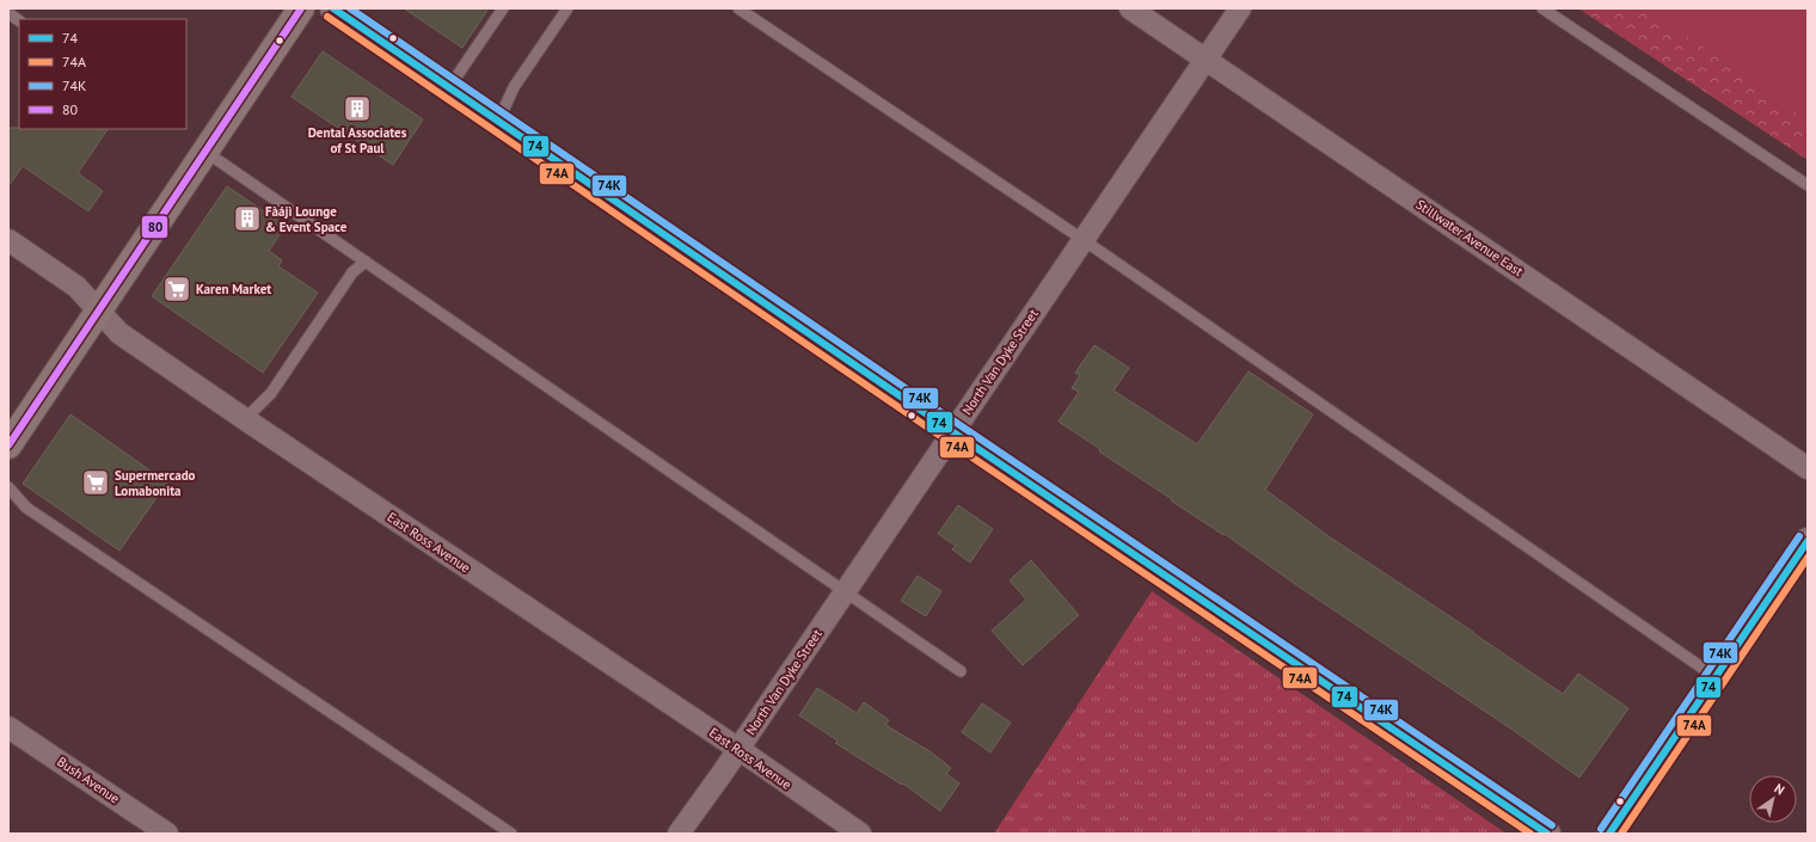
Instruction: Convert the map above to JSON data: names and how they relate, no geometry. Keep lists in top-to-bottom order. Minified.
{"streets":{"street":["Stillwater Avenue East","North Van Dyke Street","East Ross Avenue","Bush Avenue"]},"crossings":[["Stillwater Avenue East","North Van Dyke Street"],["North Van Dyke Street","East Ross Avenue"]],"places":{"building":["Dental Associates of St Paul","Fàájì Lounge & Event Space"],"supermarket":["Karen Market","Supermercado Lomabonita"]},"lines":["transit line 74","transit line 74K","transit line 80","transit line 74A"],"legend":["74","74A","74K","80"],"north":"top right"}
